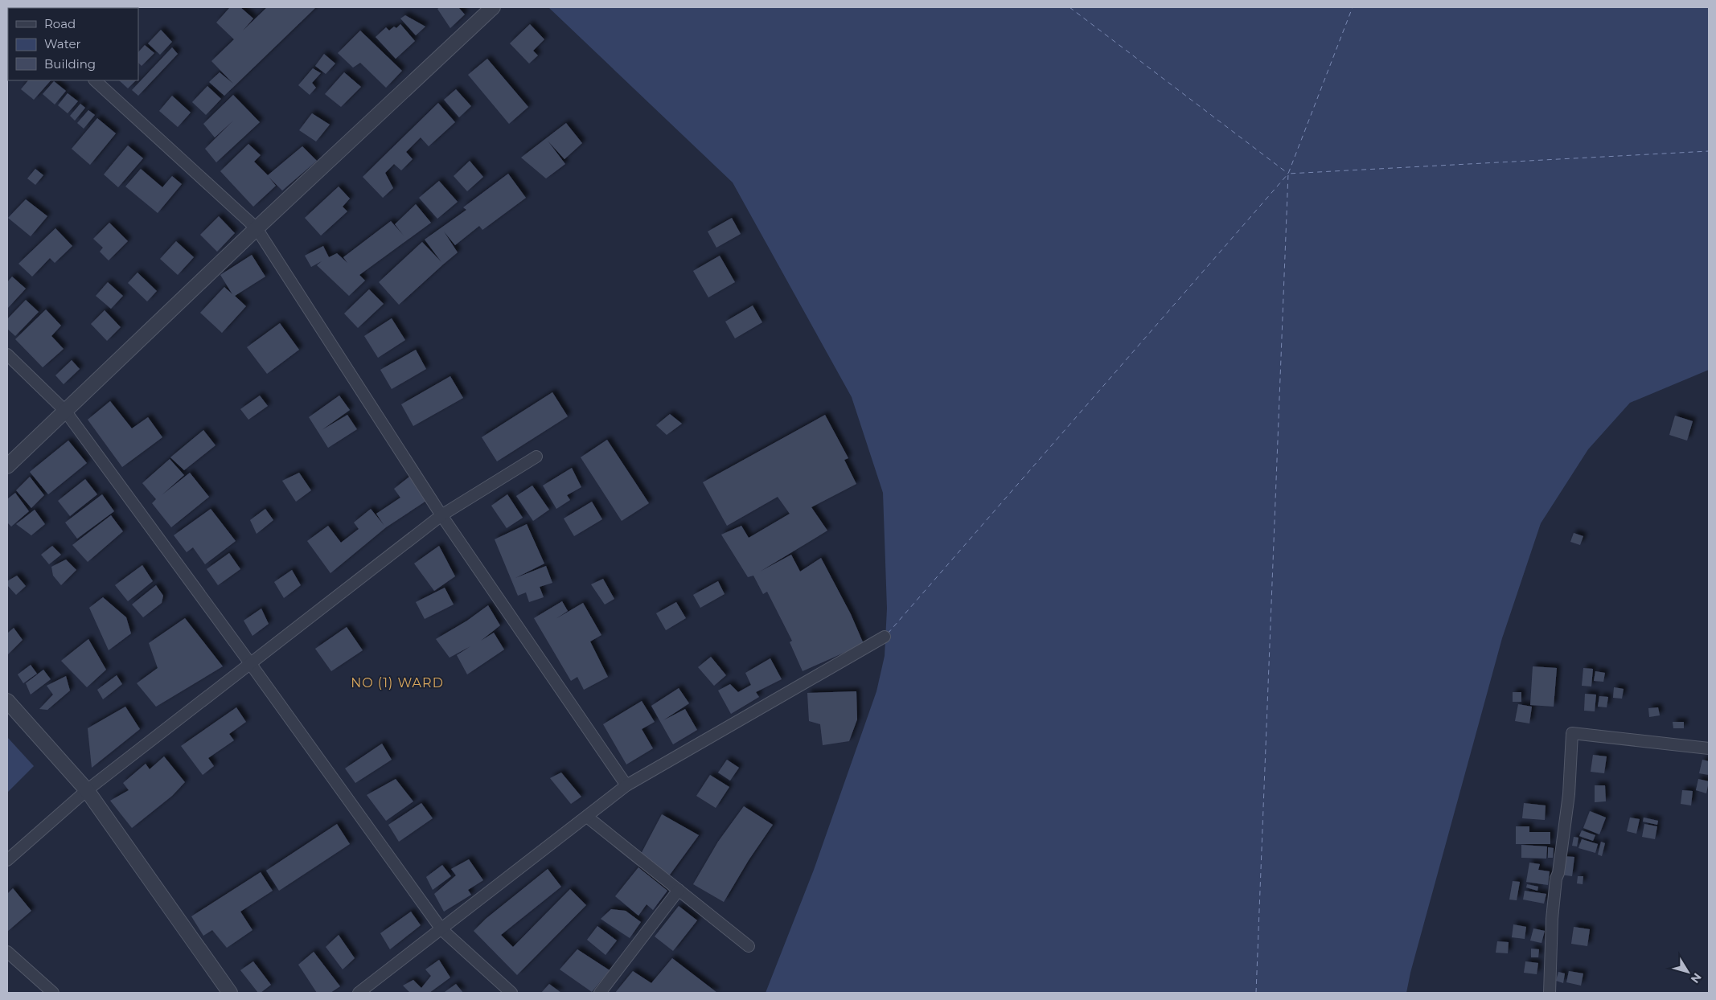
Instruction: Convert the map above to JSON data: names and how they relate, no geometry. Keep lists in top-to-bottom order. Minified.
{"districts":["NO (1) WARD"],"legend":["Road","Water","Building"],"north":"bottom right"}
